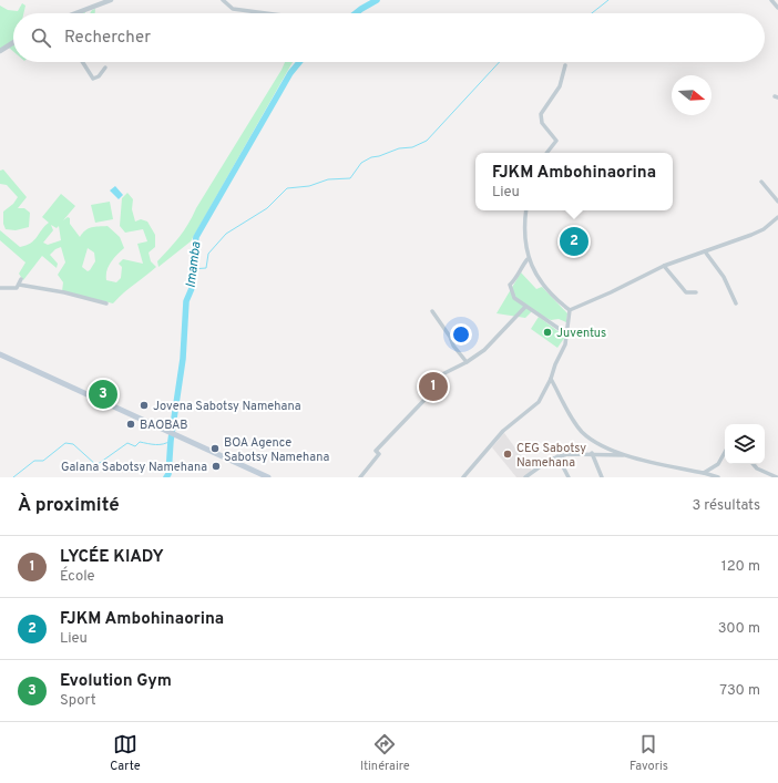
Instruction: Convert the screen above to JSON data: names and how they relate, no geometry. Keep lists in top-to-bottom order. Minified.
{"water":["Imamba"],"places":["Juventus","Jovena Sabotsy Namehana","BAOBAB","BOA Agence Sabotsy Namehana","CEG Sabotsy Namehana","Galana Sabotsy Namehana"],"north":"right","page":{"search":"Rechercher","popup":["FJKM Ambohinaorina","Lieu"],"pins":["2","1","3"],"heading":["À proximité","3 résultats"],"list":[{"mark":"1","name":"LYCÉE KIADY","note":"École","value":"120 m"},{"mark":"2","name":"FJKM Ambohinaorina","note":"Lieu","value":"300 m"},{"mark":"3","name":"Evolution Gym","note":"Sport","value":"730 m"}],"nav":["Carte","Itinéraire","Favoris"]}}
